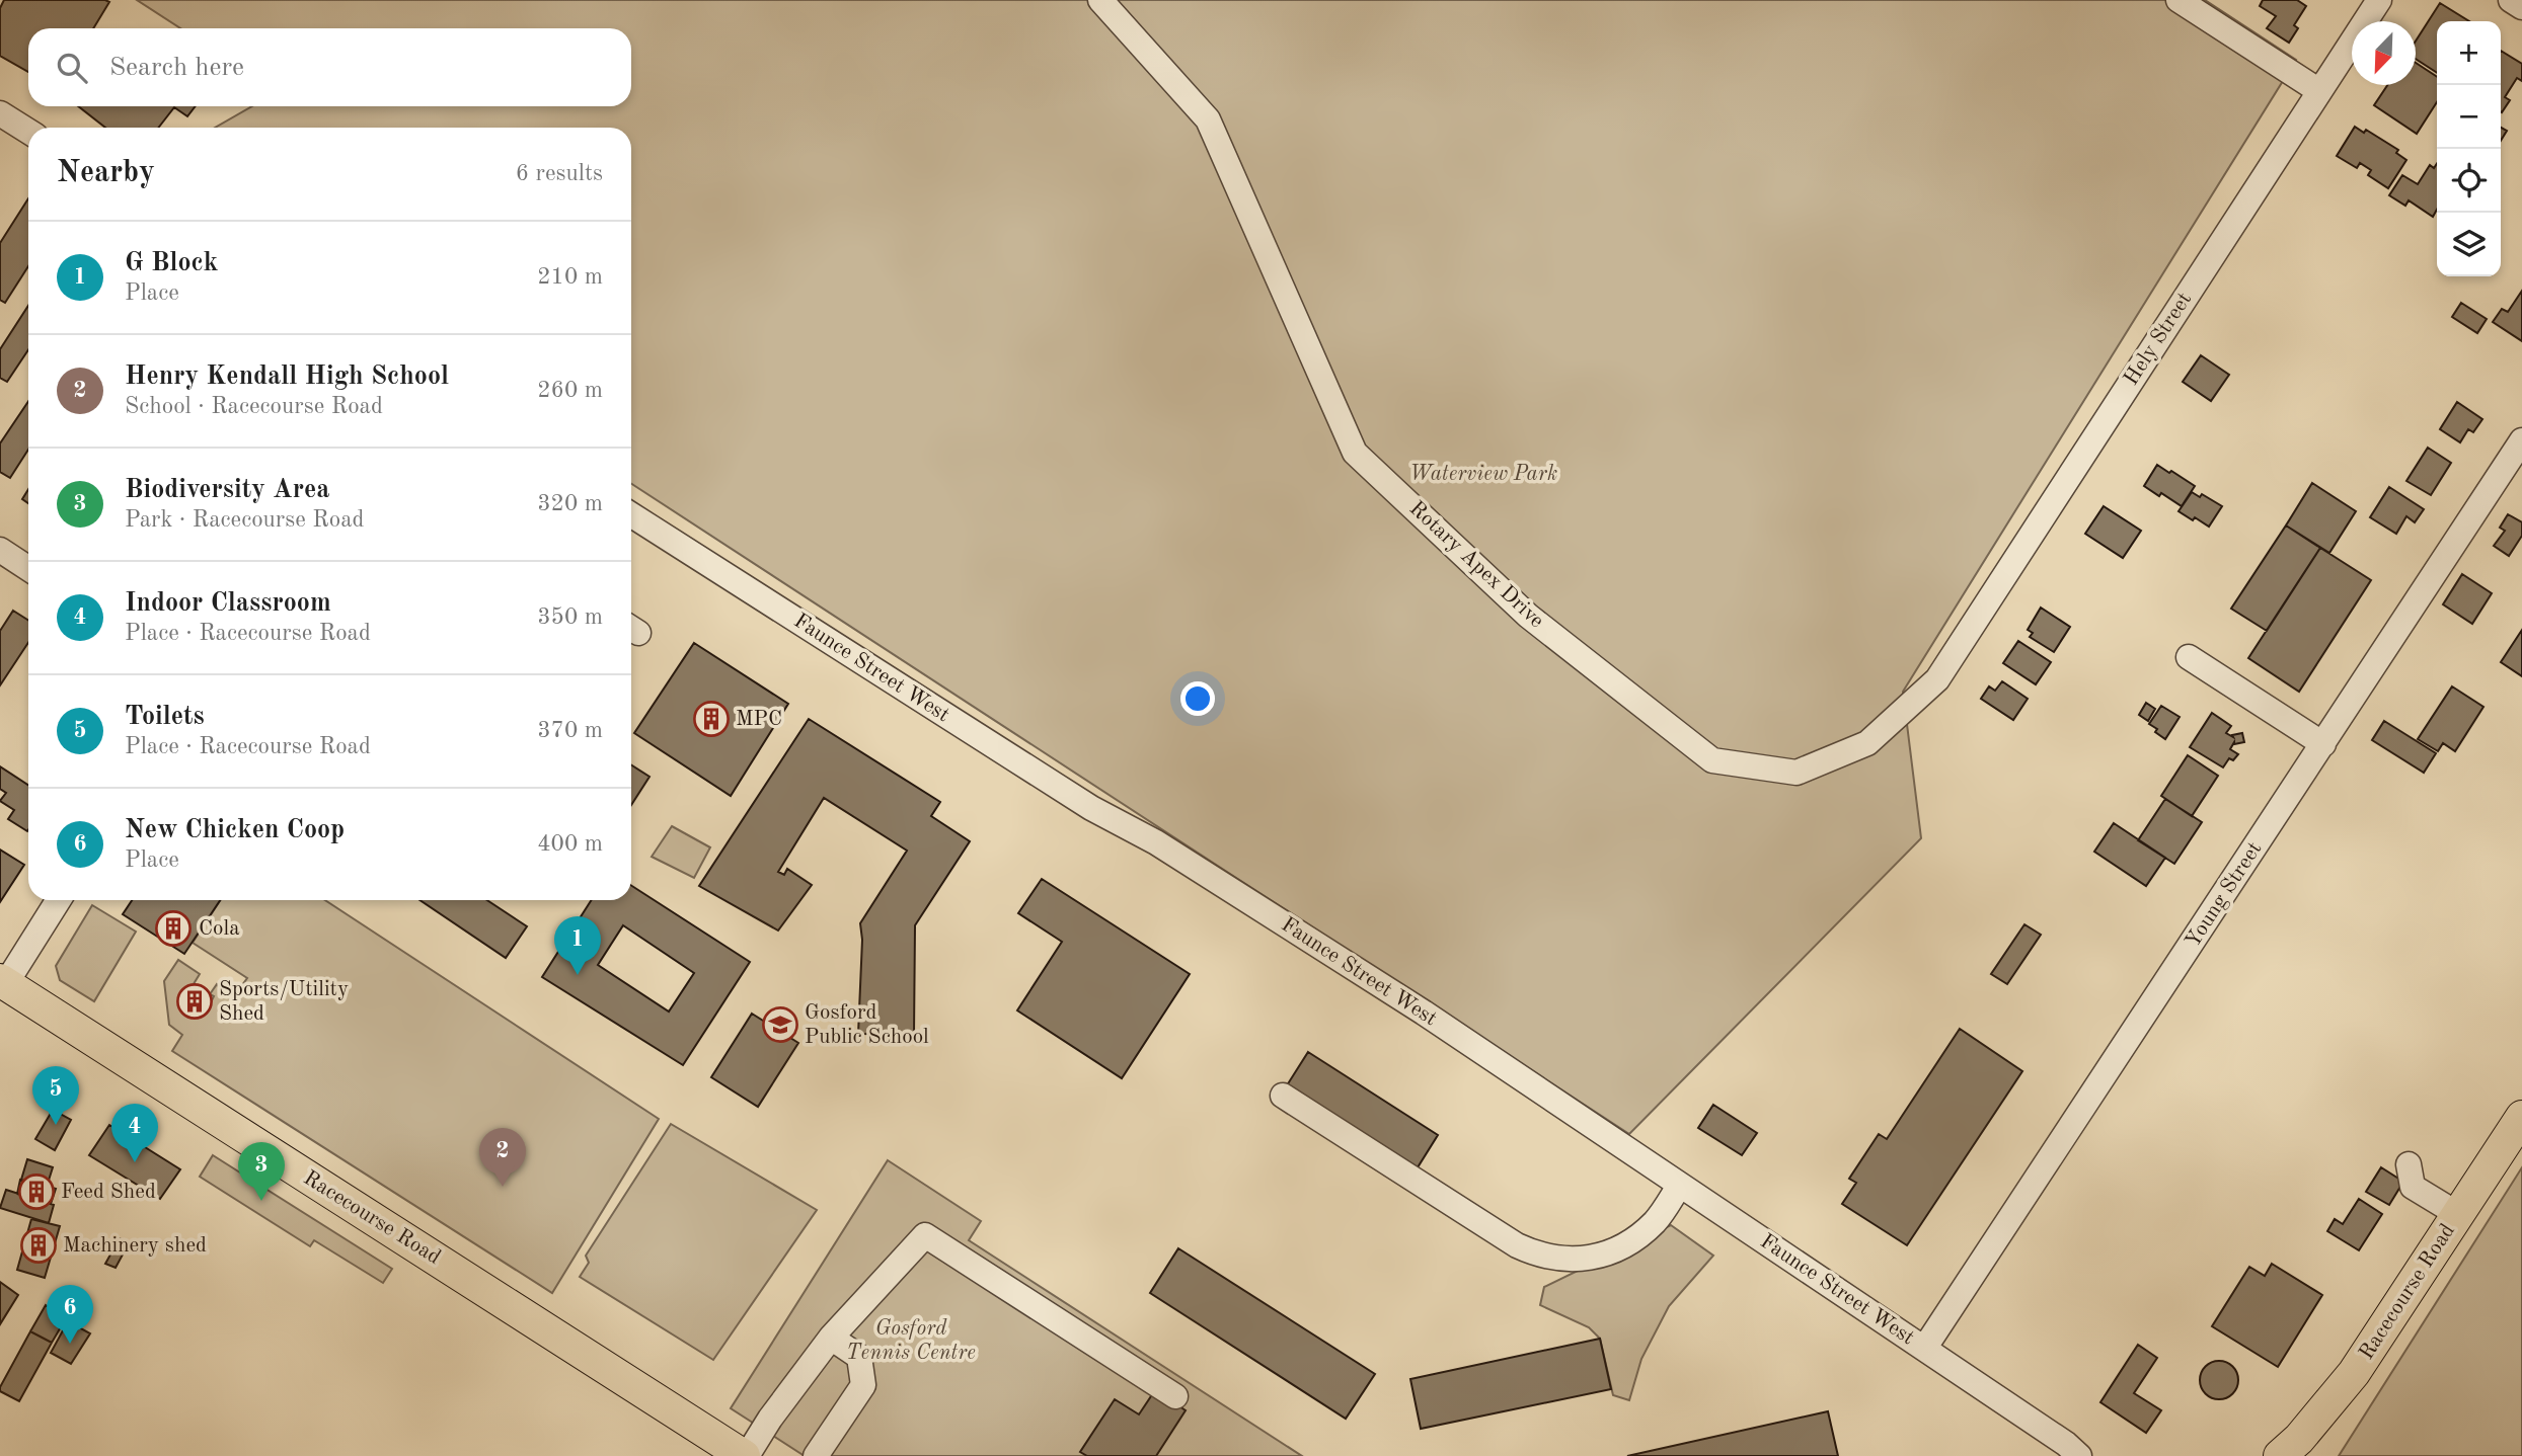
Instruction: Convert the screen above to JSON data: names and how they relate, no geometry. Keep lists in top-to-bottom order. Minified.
{"streets":{"main road":["Racecourse Road"],"street":["Hely Street","Rotary Apex Drive","Faunce Street West","Young Street"]},"crossings":[["Hely Street","Rotary Apex Drive"],["Faunce Street West","Young Street"]],"parks":["Waterview Park","Gosford Tennis Centre"],"places":{"building":["MPC","Cola","Sports/Utility Shed","Feed Shed","Machinery shed"],"school or university":["Gosford Public School"]},"north":"bottom left","page":{"map_buttons":["+","−"],"search":"Search here","heading":["Nearby","6 results"],"list":[{"mark":"1","name":"G Block","note":"Place","value":"210 m"},{"mark":"2","name":"Henry Kendall High School","note":"School · Racecourse Road","value":"260 m"},{"mark":"3","name":"Biodiversity Area","note":"Park · Racecourse Road","value":"320 m"},{"mark":"4","name":"Indoor Classroom","note":"Place · Racecourse Road","value":"350 m"},{"mark":"5","name":"Toilets","note":"Place · Racecourse Road","value":"370 m"},{"mark":"6","name":"New Chicken Coop","note":"Place","value":"400 m"}],"pins":["1","5","4","2","3","6"]}}
